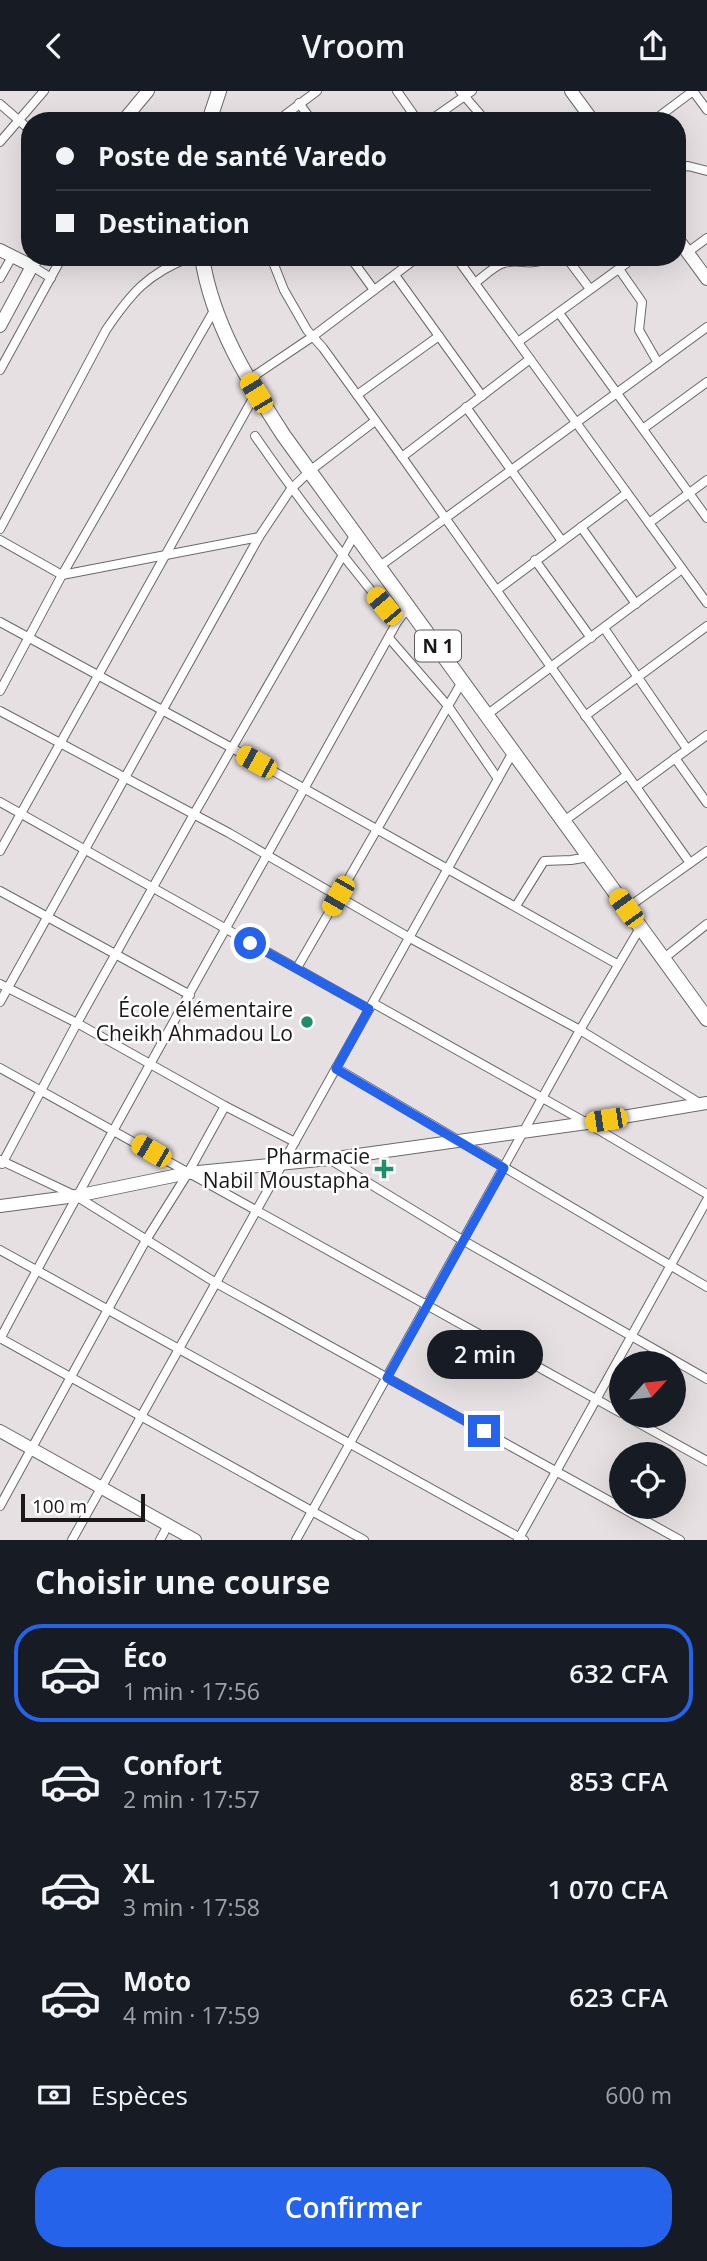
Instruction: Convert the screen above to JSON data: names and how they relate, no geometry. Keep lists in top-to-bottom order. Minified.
{"streets":{"highway":["N 1"]},"places":{"other":["École élémentaire Cheikh Ahmadou Lo"],"health":["Pharmacie Nabil Moustapha"]},"scale_bar":"100 m","north":"top right","page":{"header":"Vroom","banner":["Poste de santé Varedo","Destination"],"bubble":"2 min","scale":"100 m","heading":"Choisir une course","list":[{"name":"Éco","note":"1 min · 17:56","value":"632 CFA"},{"name":"Confort","note":"2 min · 17:57","value":"853 CFA"},{"name":"XL","note":"3 min · 17:58","value":"1 070 CFA"},{"name":"Moto","note":"4 min · 17:59","value":"623 CFA"}],"pay":["Espèces","600 m"],"buttons":"Confirmer"}}
